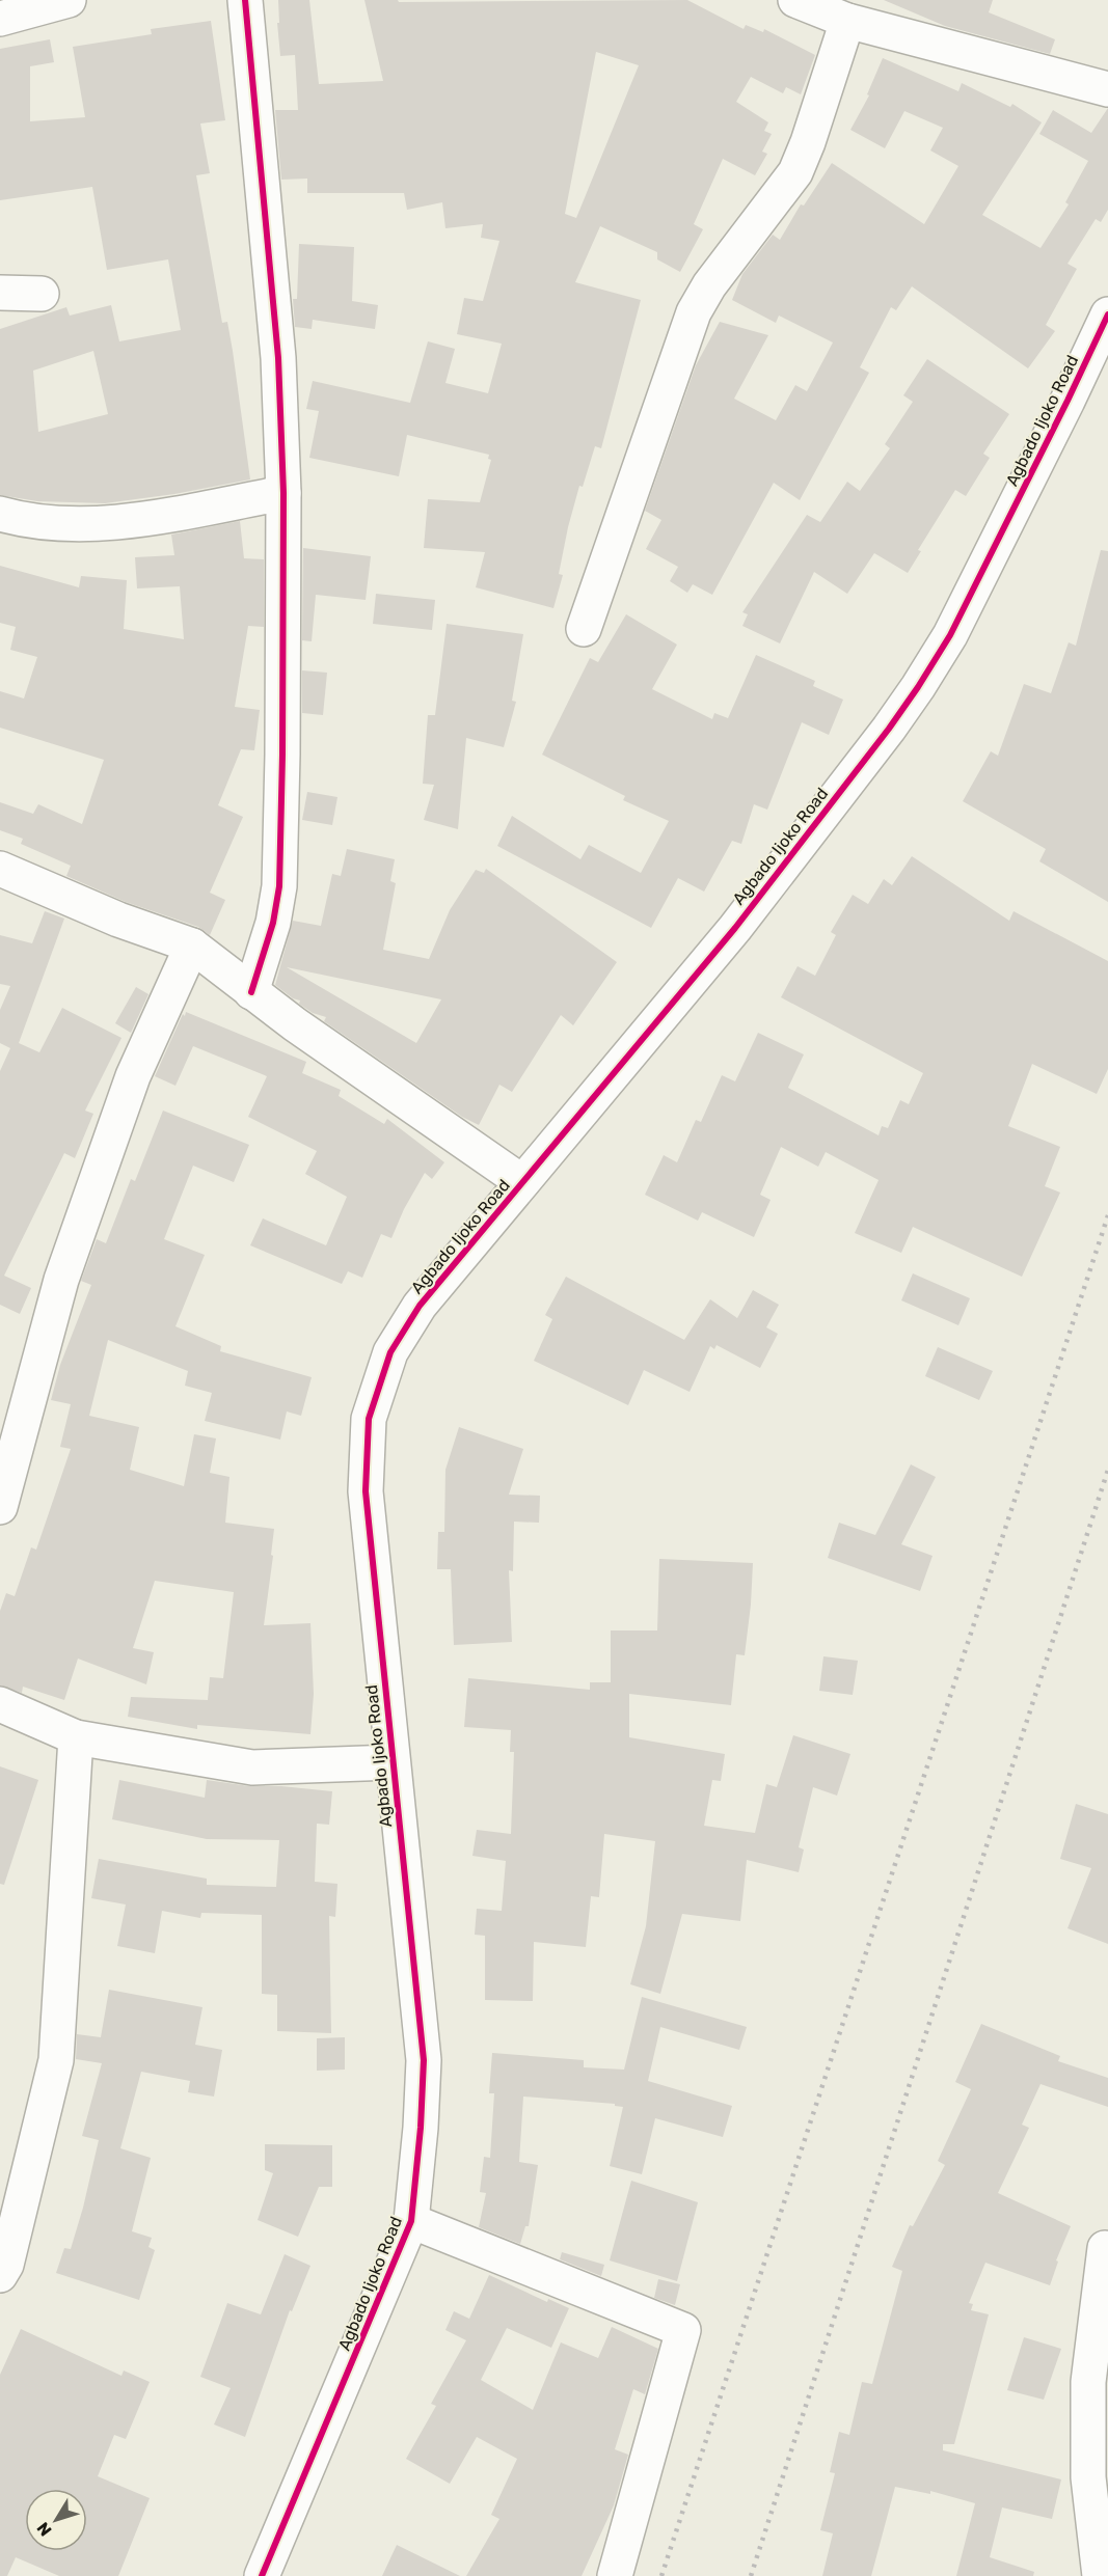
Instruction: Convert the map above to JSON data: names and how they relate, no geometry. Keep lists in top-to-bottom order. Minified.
{"streets":{"street":["Agbado Ijoko Road"]},"north":"bottom left"}
